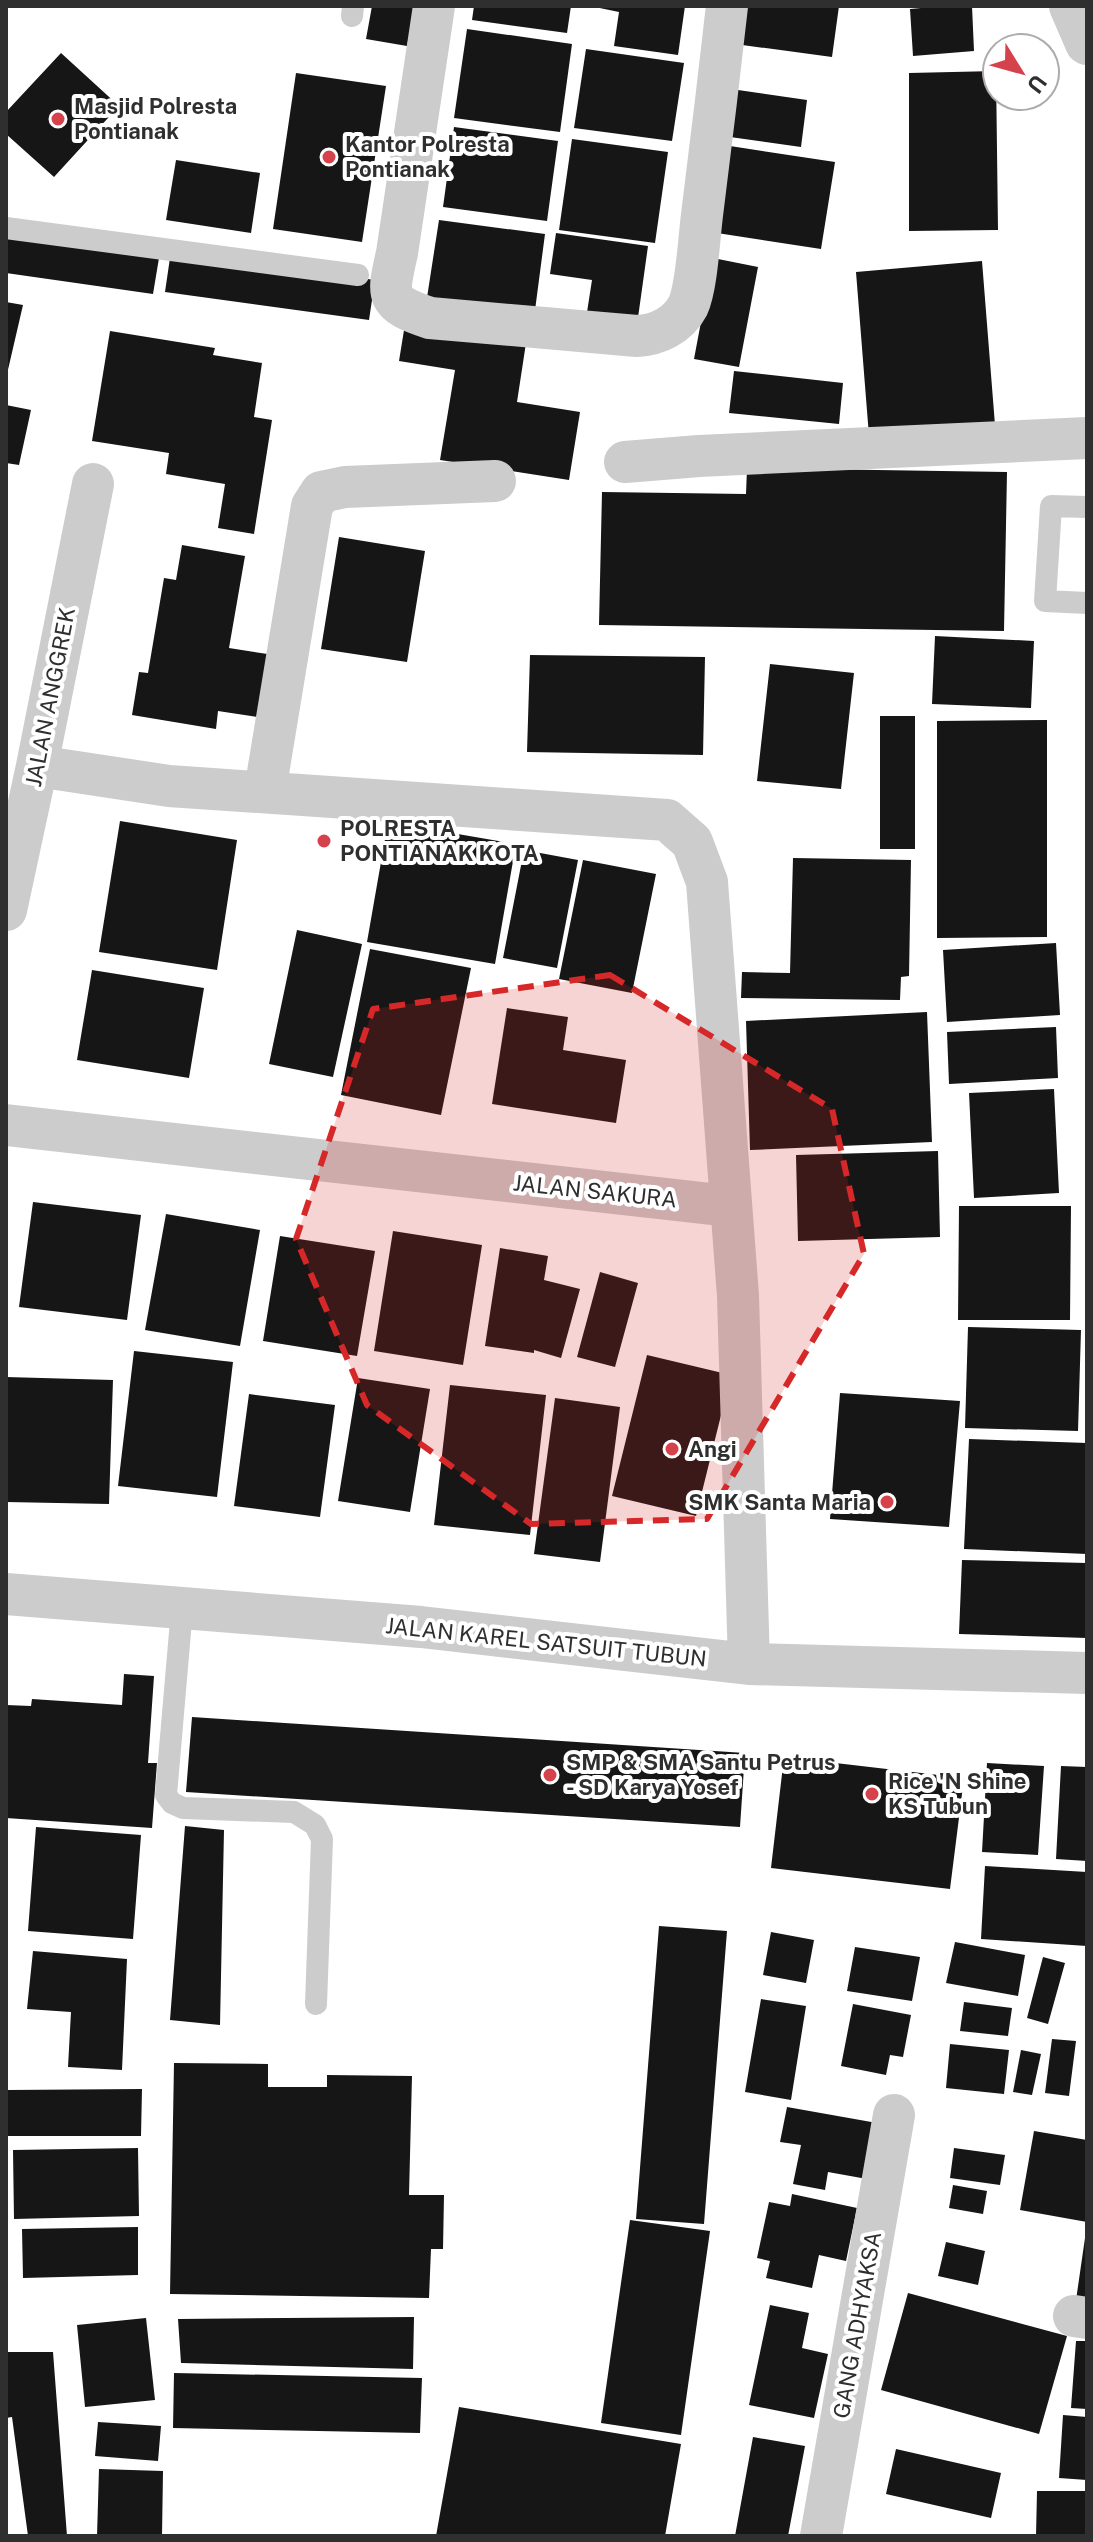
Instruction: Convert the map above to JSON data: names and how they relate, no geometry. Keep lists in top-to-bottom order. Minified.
{"streets":{"street":["JALAN ANGGREK","JALAN SAKURA","JALAN KAREL SATSUIT TUBUN","GANG ADHYAKSA"]},"places":["Masjid Polresta Pontianak","Kantor Polresta Pontianak","POLRESTA PONTIANAK KOTA","Angi","SMK Santa Maria","SMP & SMA Santu Petrus - SD Karya Yosef","Rice 'N Shine KS Tubun"],"north":"bottom right"}
